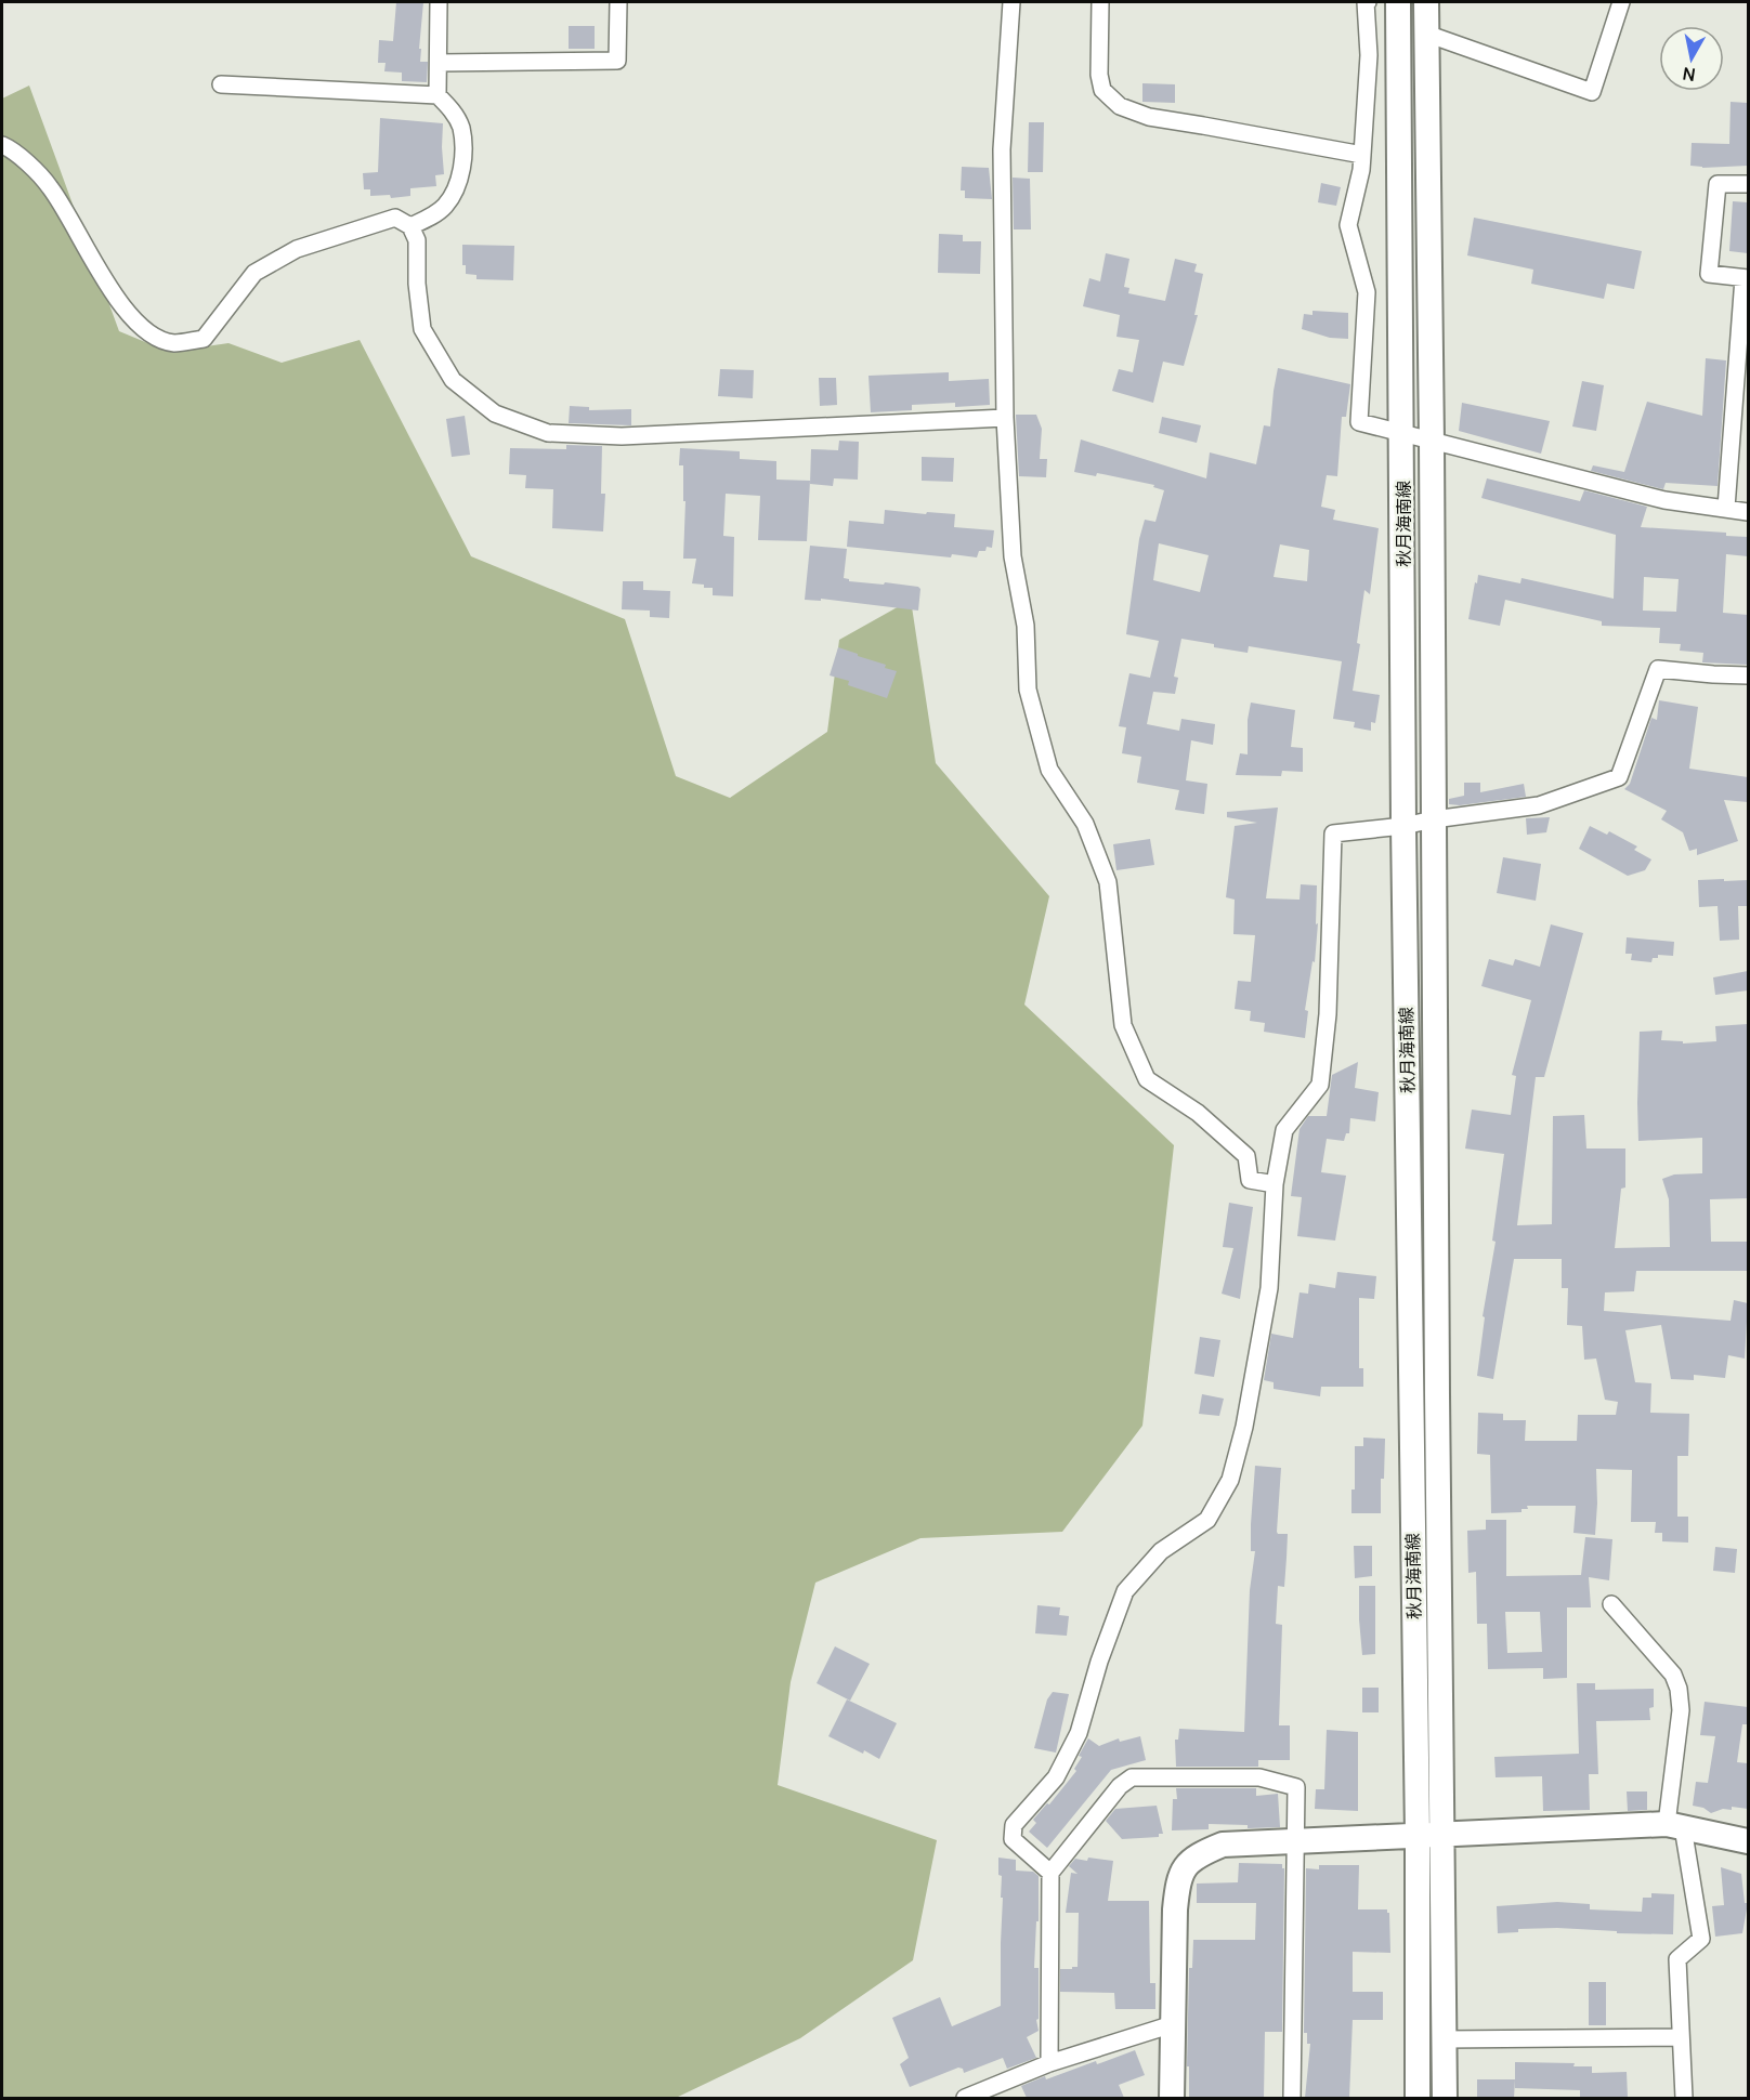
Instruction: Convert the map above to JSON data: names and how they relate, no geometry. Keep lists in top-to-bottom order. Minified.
{"streets":{"main road":["秋月海南線"]},"north":"bottom"}
